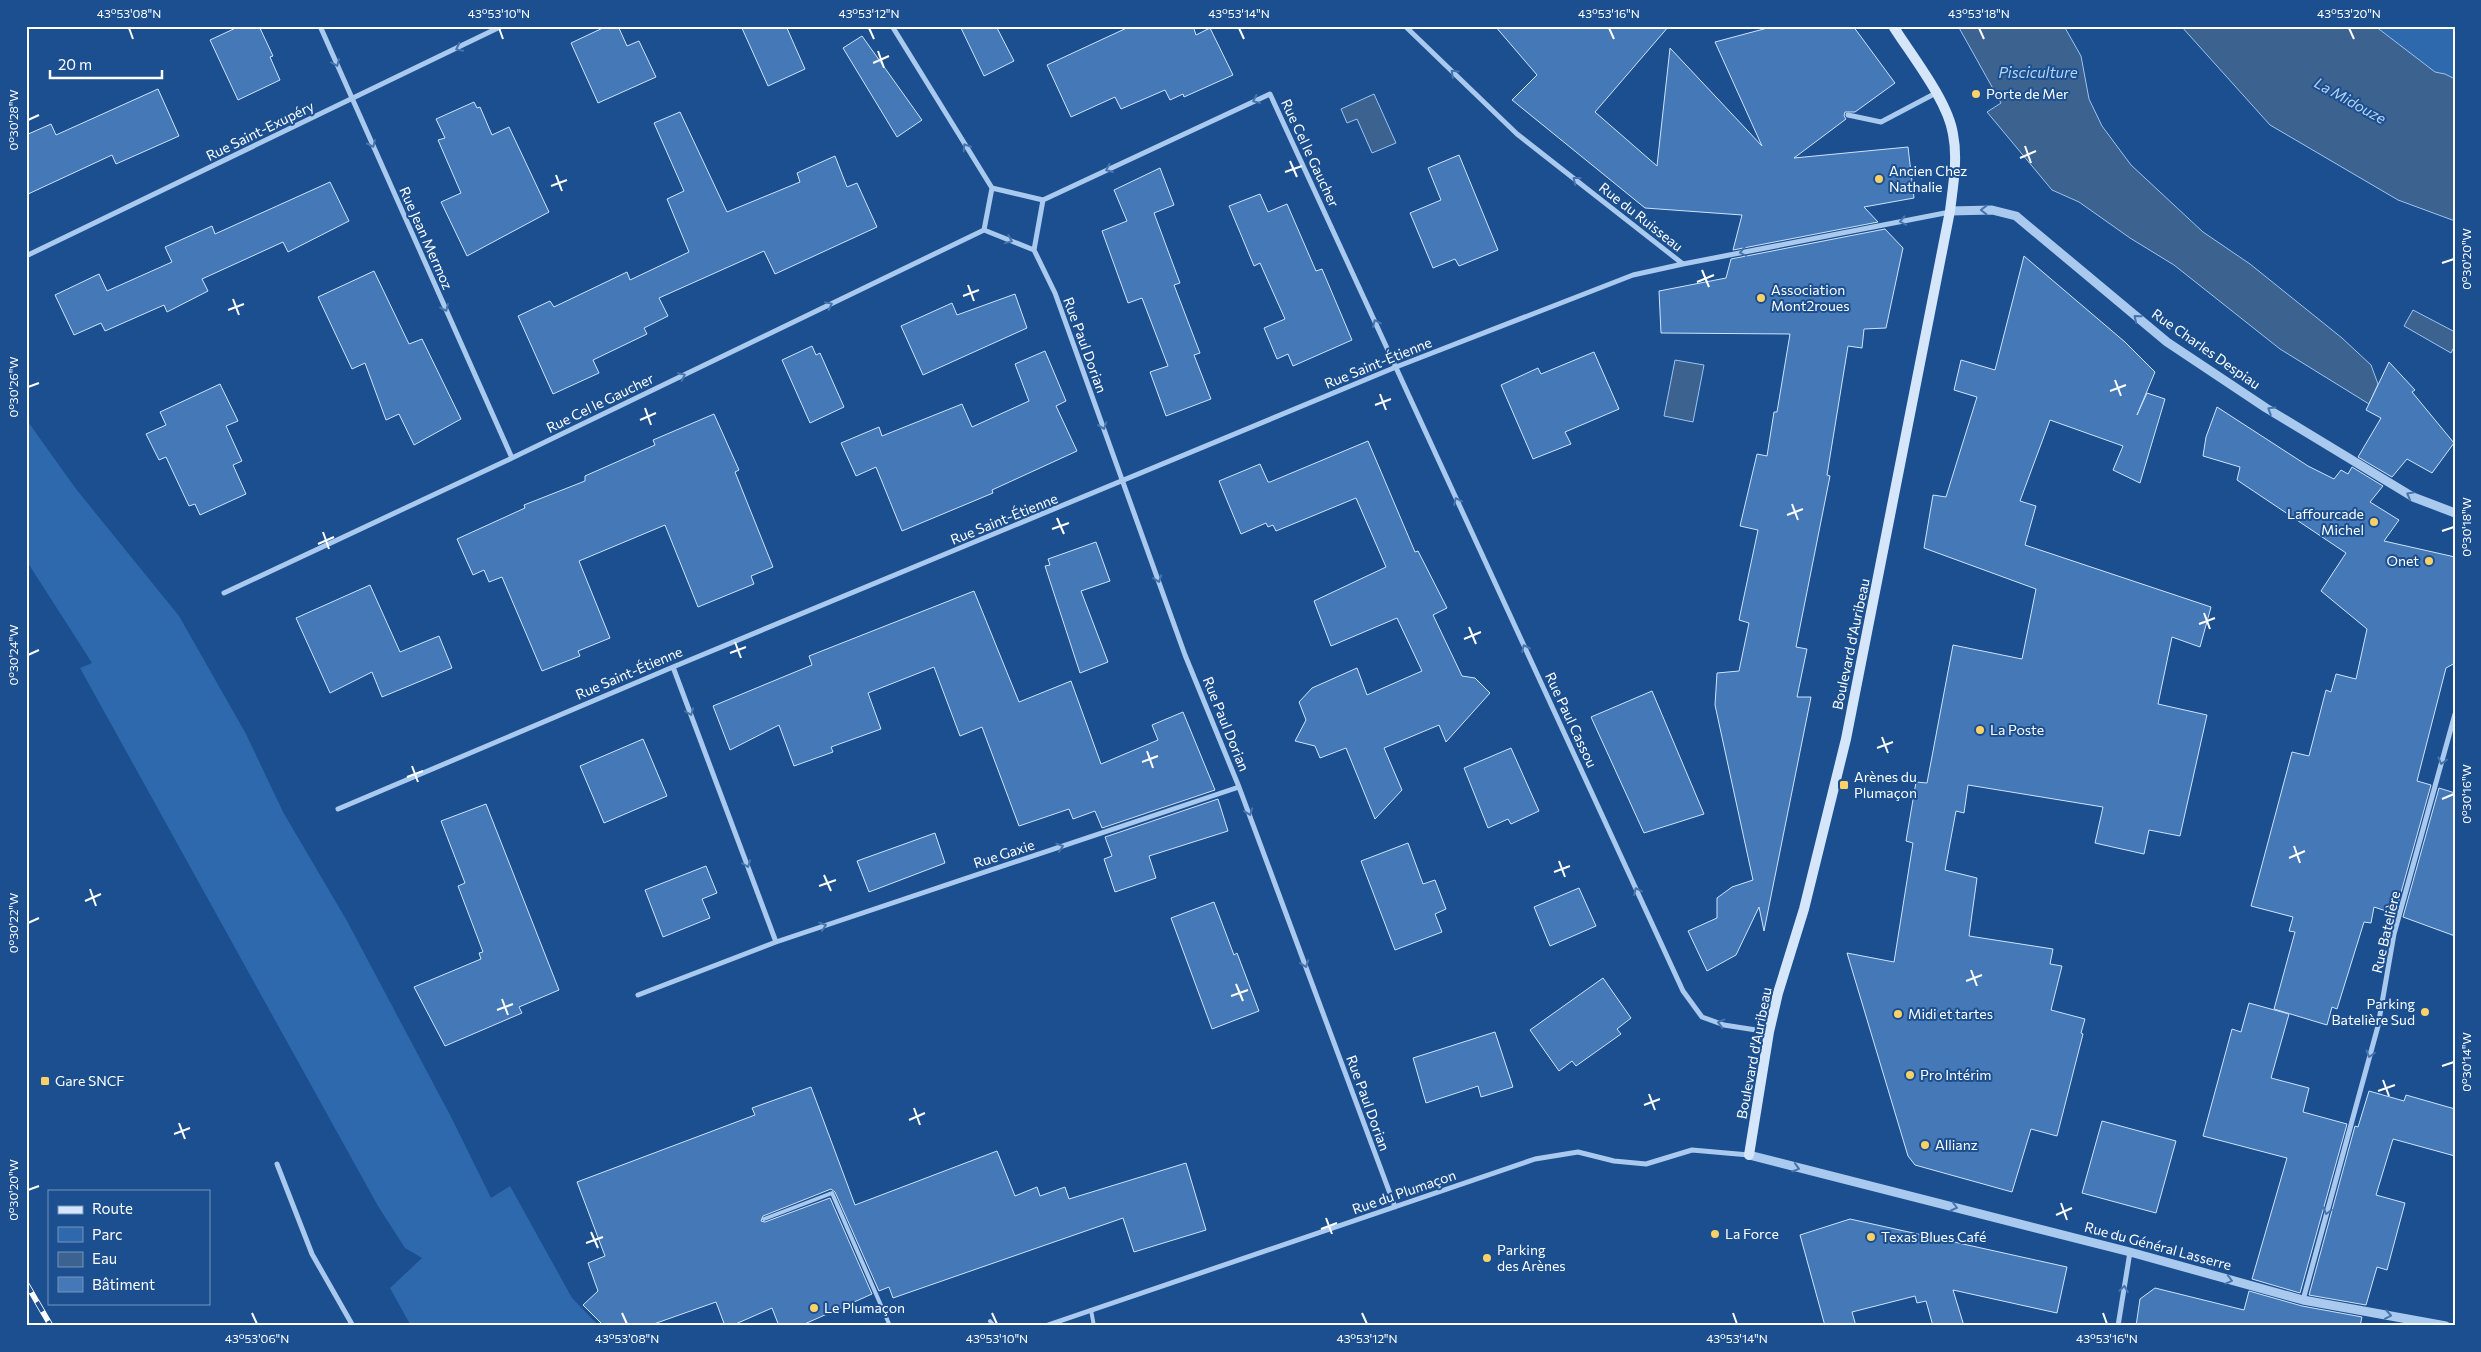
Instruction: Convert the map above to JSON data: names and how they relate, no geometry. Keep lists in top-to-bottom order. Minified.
{"streets":{"main road":["Boulevard d'Auribeau"],"street":["Rue Saint-Exupéry","Rue Cel le Gaucher","Rue du Ruisseau","Rue Jean Mermoz","Rue Paul Dorian","Rue Charles Despiau","Rue Saint-Étienne","Rue Paul Cassou","Rue Gaxie","Rue Batelière","Rue du Plumaçon","Rue du Général Lasserre"]},"crossings":[["Rue Saint-Exupéry","Rue Jean Mermoz"],["Rue Cel le Gaucher","Rue Jean Mermoz"],["Rue Cel le Gaucher","Rue Saint-Étienne"],["Rue Cel le Gaucher","Rue Paul Cassou"],["Rue du Ruisseau","Rue Charles Despiau"],["Rue du Ruisseau","Rue Saint-Étienne"],["Rue du Ruisseau","Boulevard d'Auribeau"],["Rue Paul Dorian","Rue Saint-Étienne"],["Rue Paul Dorian","Rue Gaxie"],["Rue Paul Dorian","Rue du Plumaçon"],["Rue Charles Despiau","Boulevard d'Auribeau"],["Rue Saint-Étienne","Rue Paul Cassou"],["Boulevard d'Auribeau","Rue Paul Cassou"],["Boulevard d'Auribeau","Rue du Plumaçon"],["Boulevard d'Auribeau","Rue du Général Lasserre"],["Rue Batelière","Rue du Général Lasserre"],["Rue du Plumaçon","Rue du Général Lasserre"]],"one_way":["Rue du Ruisseau","Rue Jean Mermoz","Rue Paul Dorian","Rue Charles Despiau","Rue Paul Cassou","Rue Gaxie","Rue Batelière","Rue du Général Lasserre"],"water":["Pisciculture","La Midouze"],"places":{"other":["Porte de Mer","Ancien Chez Nathalie","Association Mont2roues","Laffourcade Michel","Onet","La Poste","Parking Batelière Sud","Midi et tartes","Pro Intérim","Allianz","La Force","Texas Blues Café","Parking des Arènes","Le Plumaçon"],"transit":["Arènes du Plumaçon","Gare SNCF"]},"legend":["Route","Parc","Eau","Bâtiment"],"scale_bar":"20 m","coordinates":["43°53'08\"N","43°53'10\"N","43°53'12\"N","43°53'14\"N","43°53'16\"N","43°53'18\"N","43°53'20\"N","0°30'28\"W","0°30'20\"W","0°30'26\"W","0°30'18\"W","0°30'24\"W","0°30'16\"W","0°30'22\"W","0°30'14\"W","43°53'06\"N"]}
